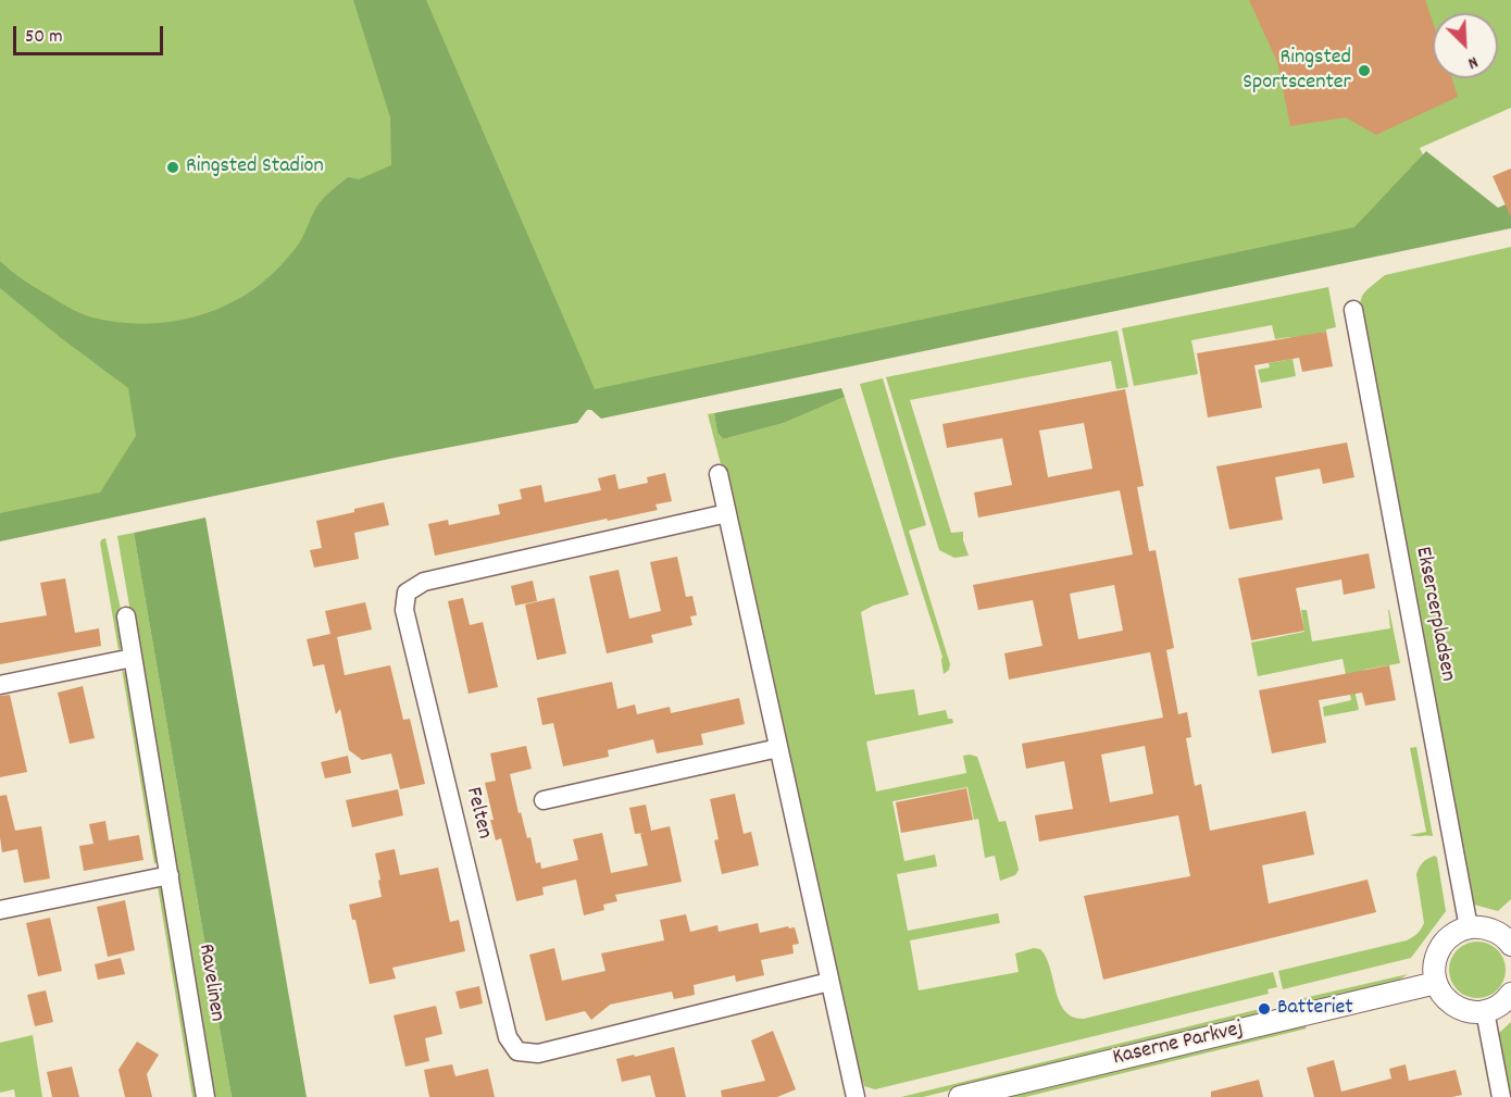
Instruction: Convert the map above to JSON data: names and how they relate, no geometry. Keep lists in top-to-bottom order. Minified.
{"streets":{"street":["Eksercerpladsen","Felten","Ravelinen","Kaserne Parkvej"]},"places":["Ringsted Sportscenter","Ringsted Stadion","Batteriet"],"scale_bar":"50 m","north":"bottom right"}
